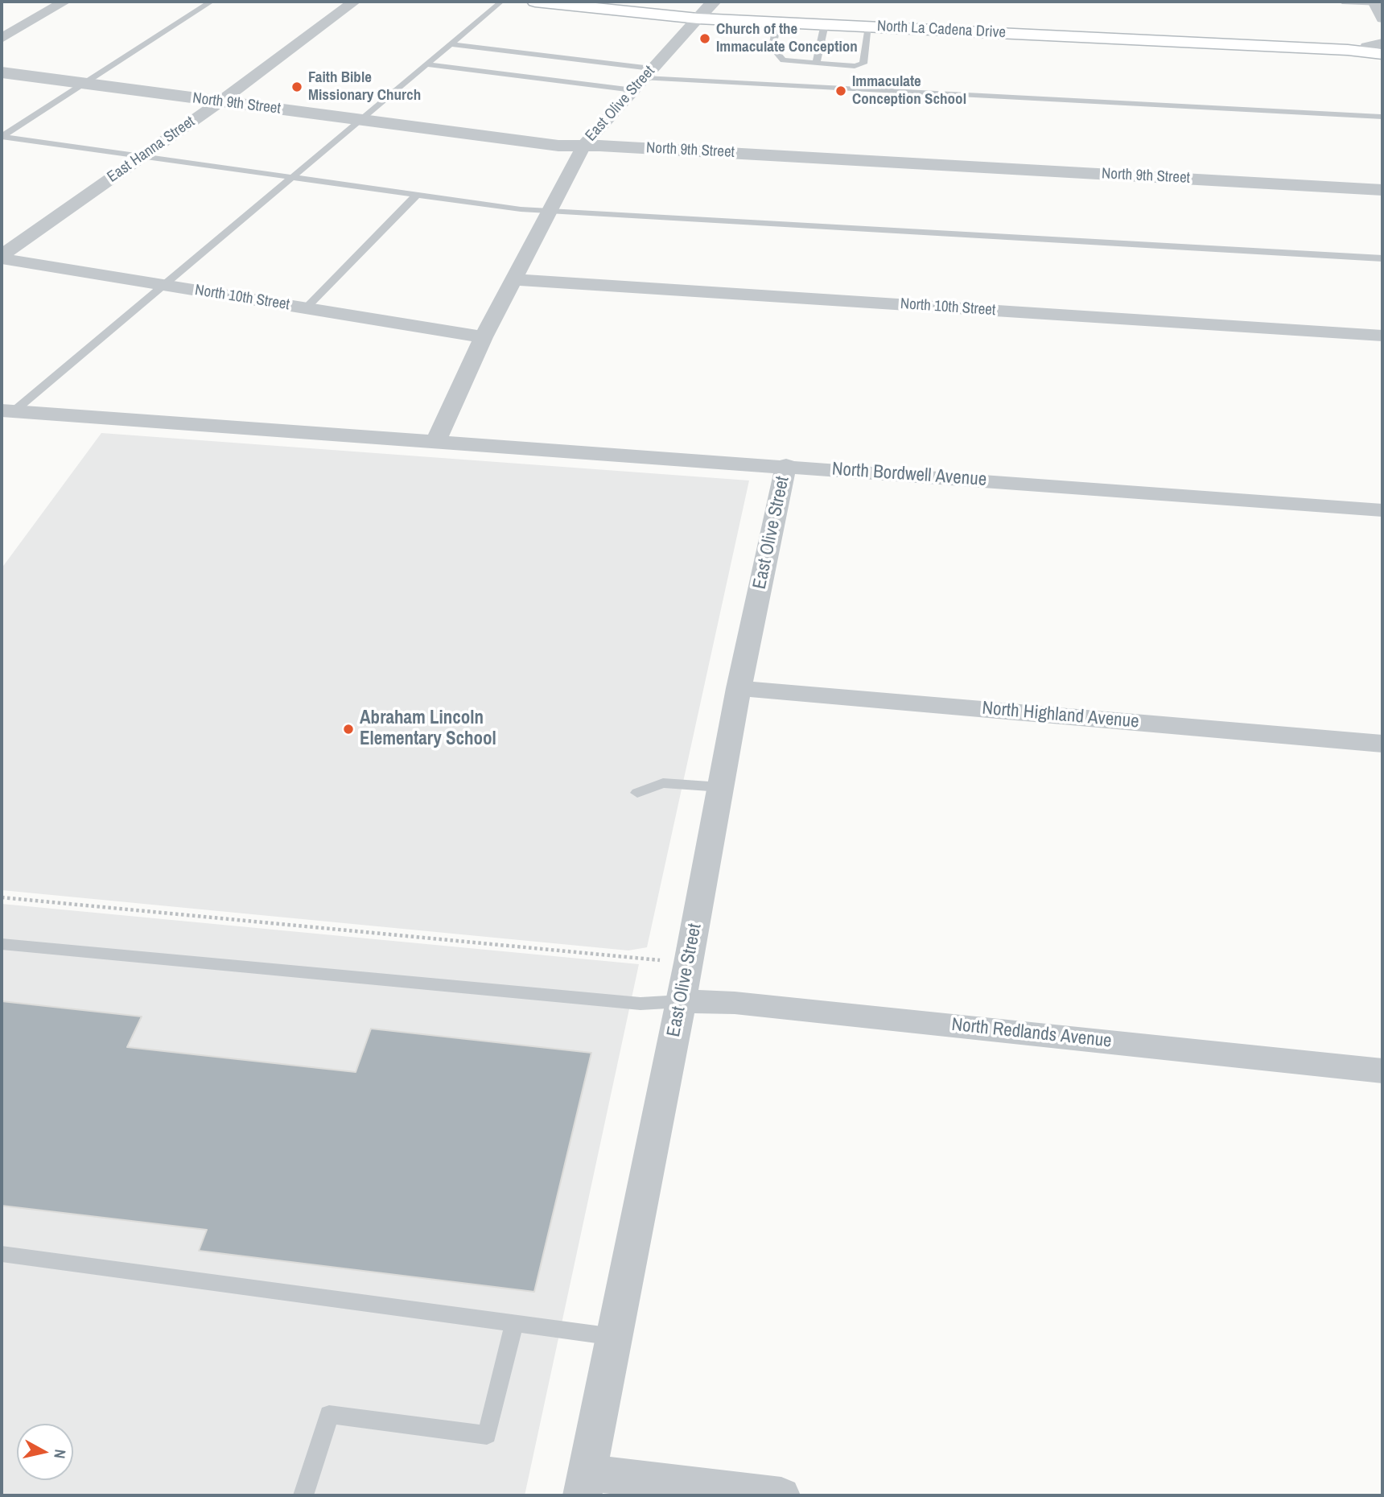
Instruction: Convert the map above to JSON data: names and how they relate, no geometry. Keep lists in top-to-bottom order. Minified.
{"streets":{"main road":["North La Cadena Drive"],"street":["North 9th Street","East Olive Street","East Hanna Street","North 10th Street","North Bordwell Avenue","North Highland Avenue","North Redlands Avenue"]},"crossings":[["North La Cadena Drive","East Olive Street"],["North 9th Street","East Olive Street"],["North 9th Street","East Hanna Street"],["East Olive Street","North 10th Street"],["East Olive Street","North Bordwell Avenue"],["East Olive Street","North Highland Avenue"],["East Olive Street","North Redlands Avenue"],["East Hanna Street","North 10th Street"]],"places":["Church of the Immaculate Conception","Faith Bible Missionary Church","Immaculate Conception School","Abraham Lincoln Elementary School"],"north":"right"}
